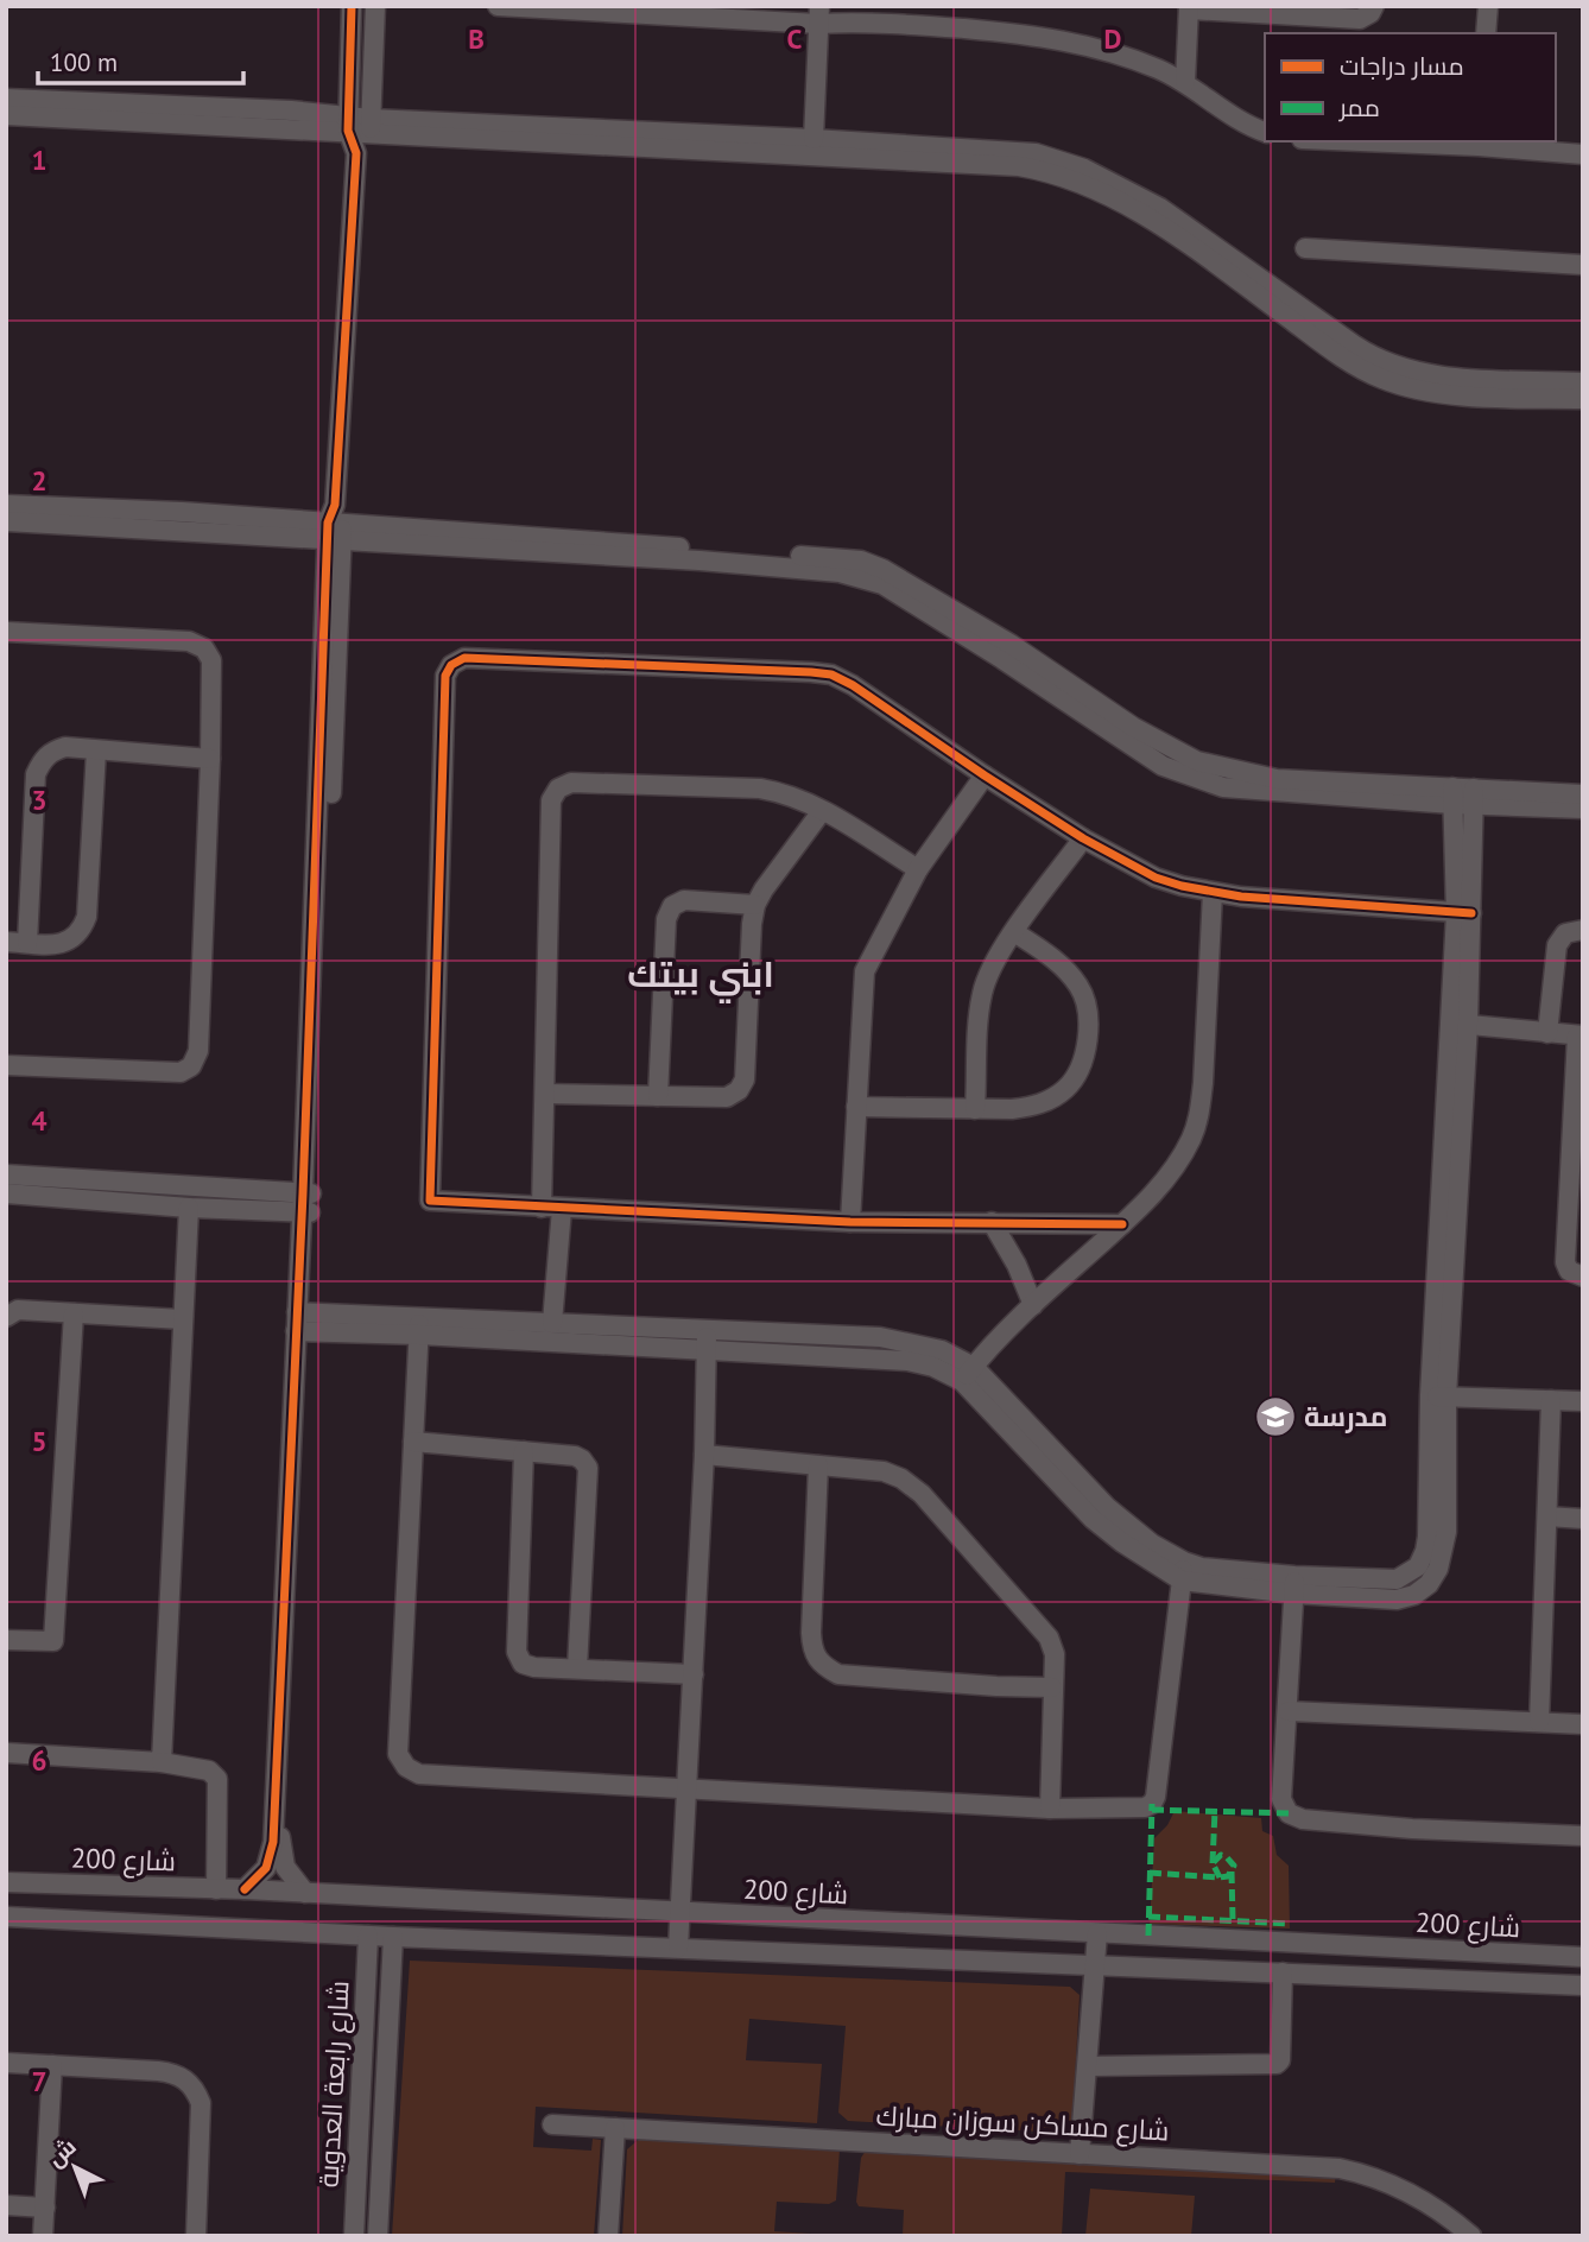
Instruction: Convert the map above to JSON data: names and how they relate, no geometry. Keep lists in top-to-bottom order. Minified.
{"streets":{"street":["شارع 200","شارع رابعة العدوية","شارع مساكن سوزان مبارك"]},"crossings":[["شارع 200","شارع رابعة العدوية"]],"districts":["ابني بيتك"],"places":{"school or university":["مدرسة"]},"legend":["مسار دراجات","ممر"],"scale_bar":"100 m","north":"top left","grid":{"columns":["B","C","D"],"rows":["1","2","3","4","5","6","7"]}}
